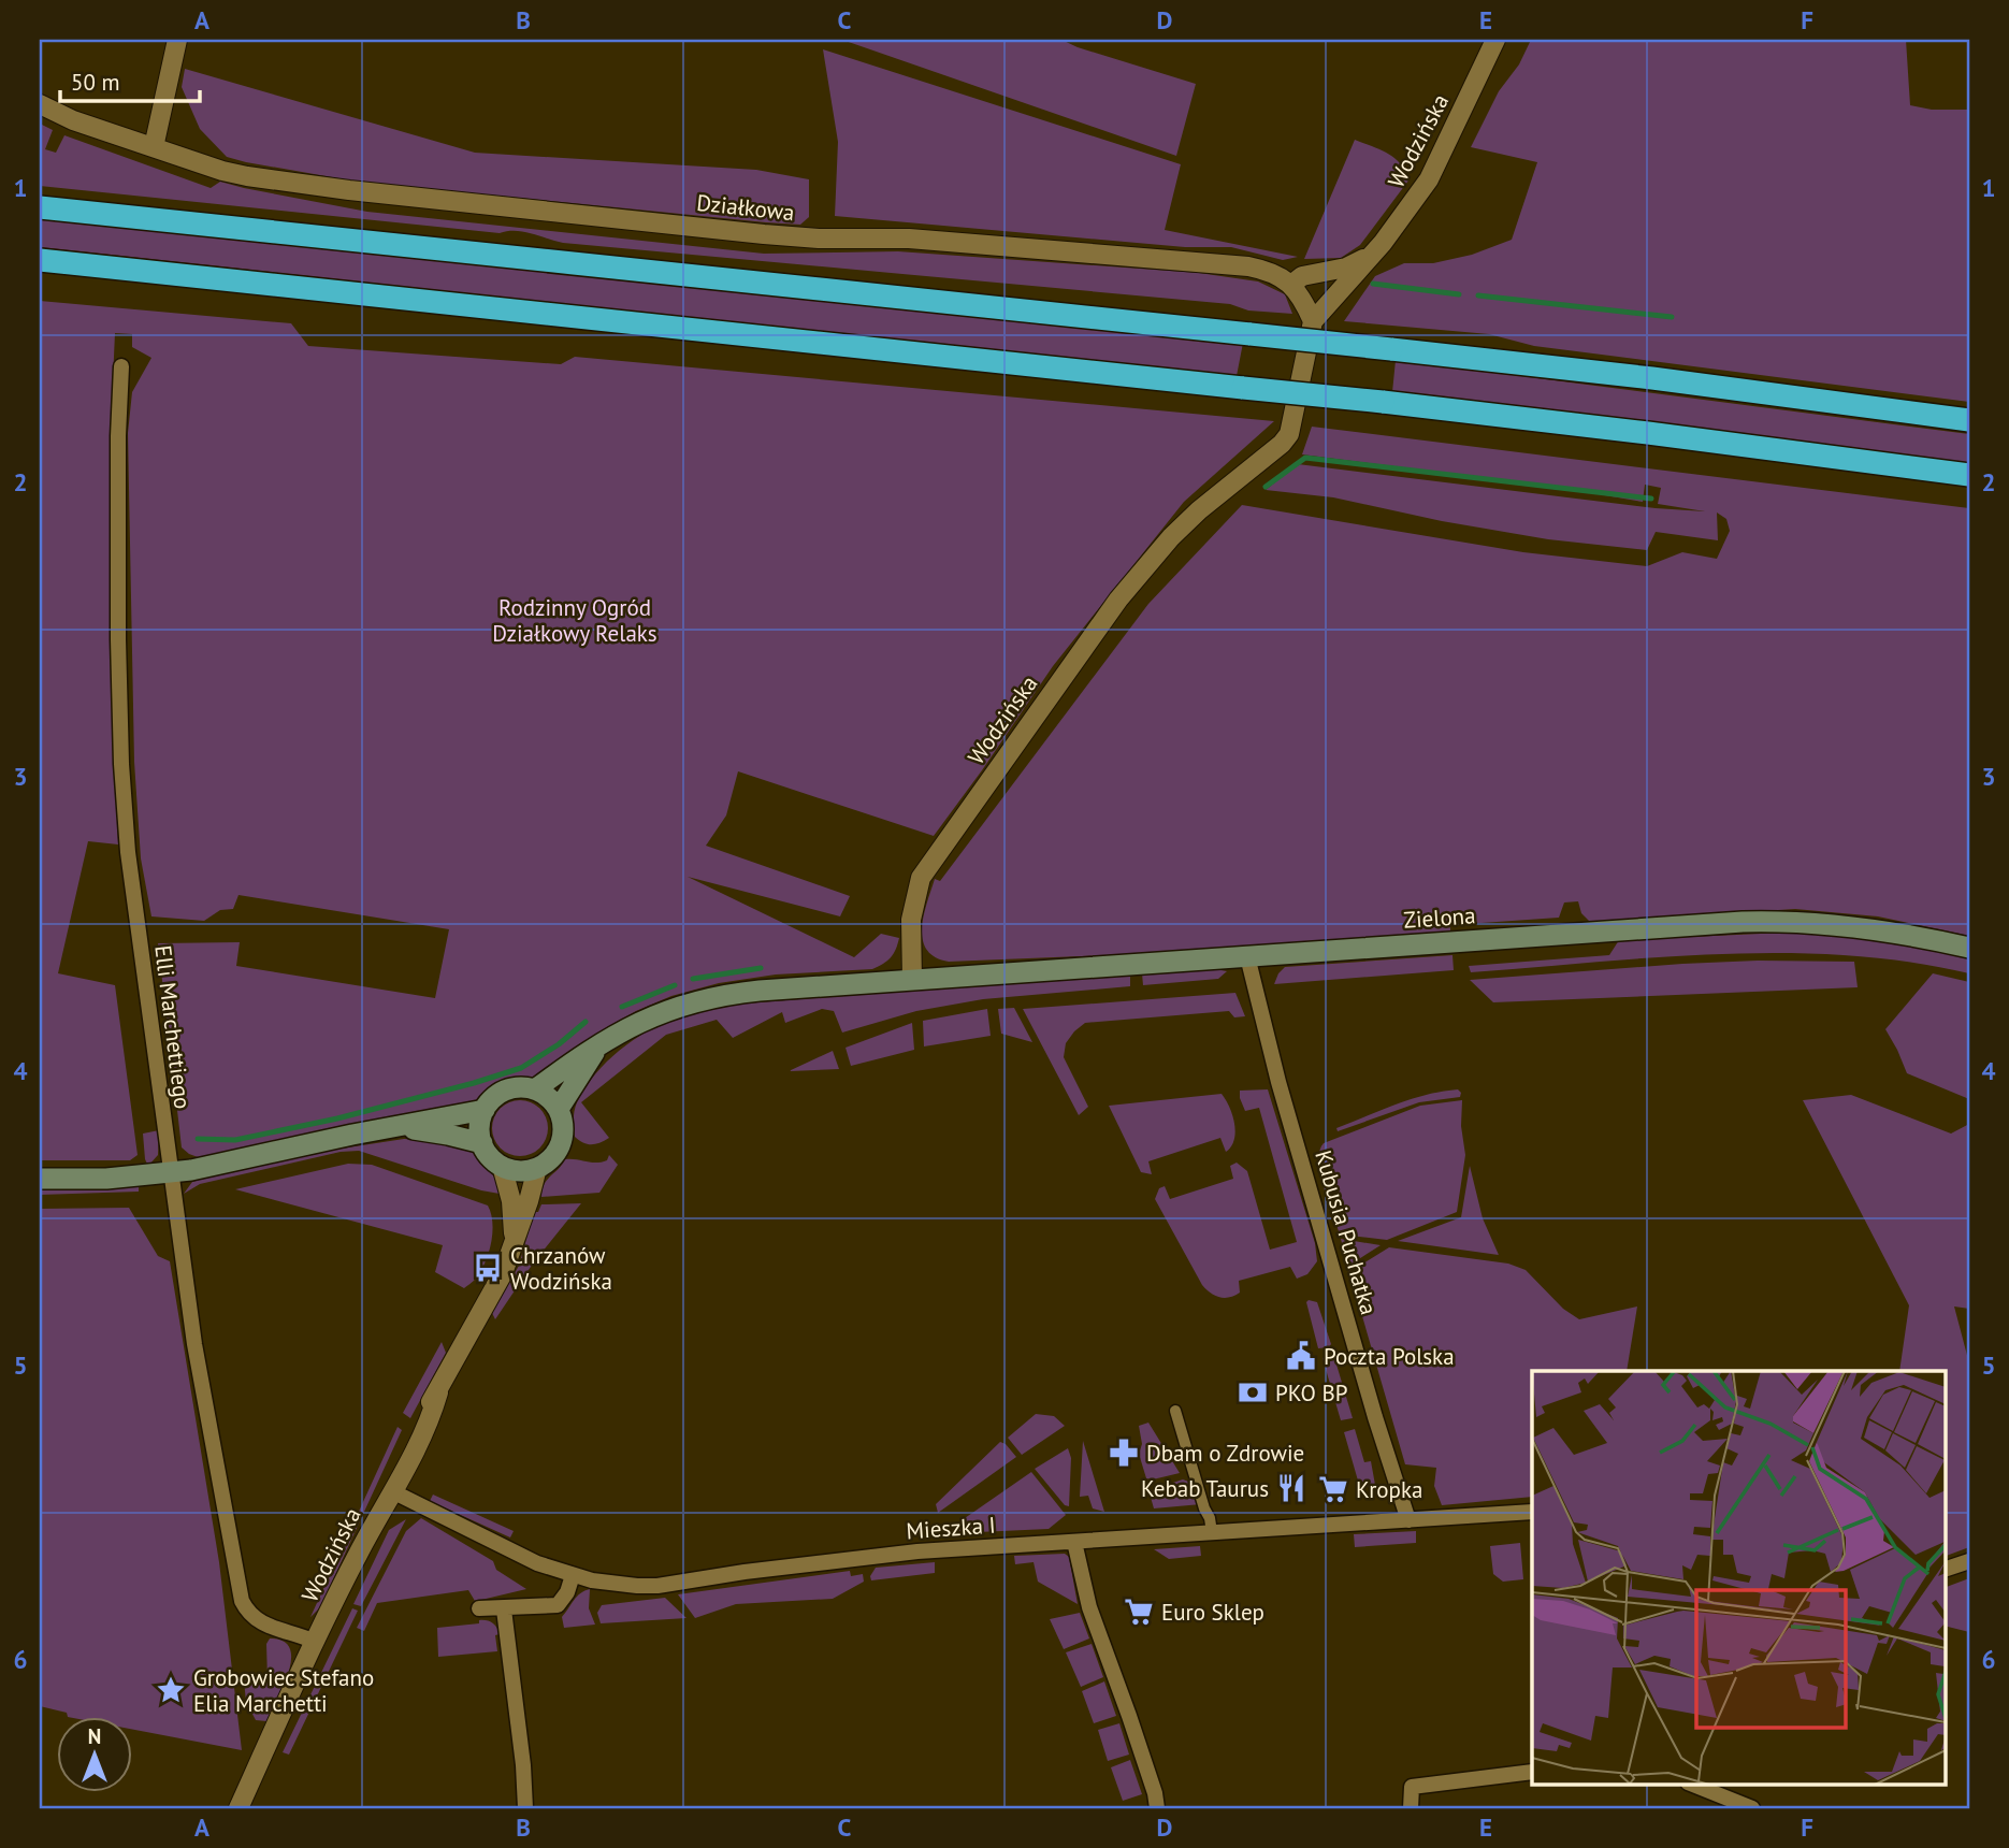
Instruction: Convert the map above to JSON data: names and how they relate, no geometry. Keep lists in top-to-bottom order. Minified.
{"streets":{"main road":["Zielona"],"street":["Wodzińska","Działkowa","Elli Marchettiego","Kubusia Puchatka","Mieszka I"]},"crossings":[["Wodzińska","Działkowa"],["Wodzińska","Zielona"],["Wodzińska","Elli Marchettiego"],["Wodzińska","Mieszka I"],["Zielona","Kubusia Puchatka"],["Kubusia Puchatka","Mieszka I"]],"parks":["Rodzinny Ogród Działkowy Relaks"],"places":{"bus stop":["Chrzanów Wodzińska"],"public building":["Poczta Polska"],"bank":["PKO BP"],"pharmacy":["Dbam o Zdrowie"],"restaurant":["Kebab Taurus"],"supermarket":["Kropka","Euro Sklep"],"place":["Grobowiec Stefano Elia Marchetti"]},"scale_bar":"50 m","north":"top","grid":{"columns":["A","B","C","D","E","F"],"rows":["1","2","3","4","5","6"]}}
